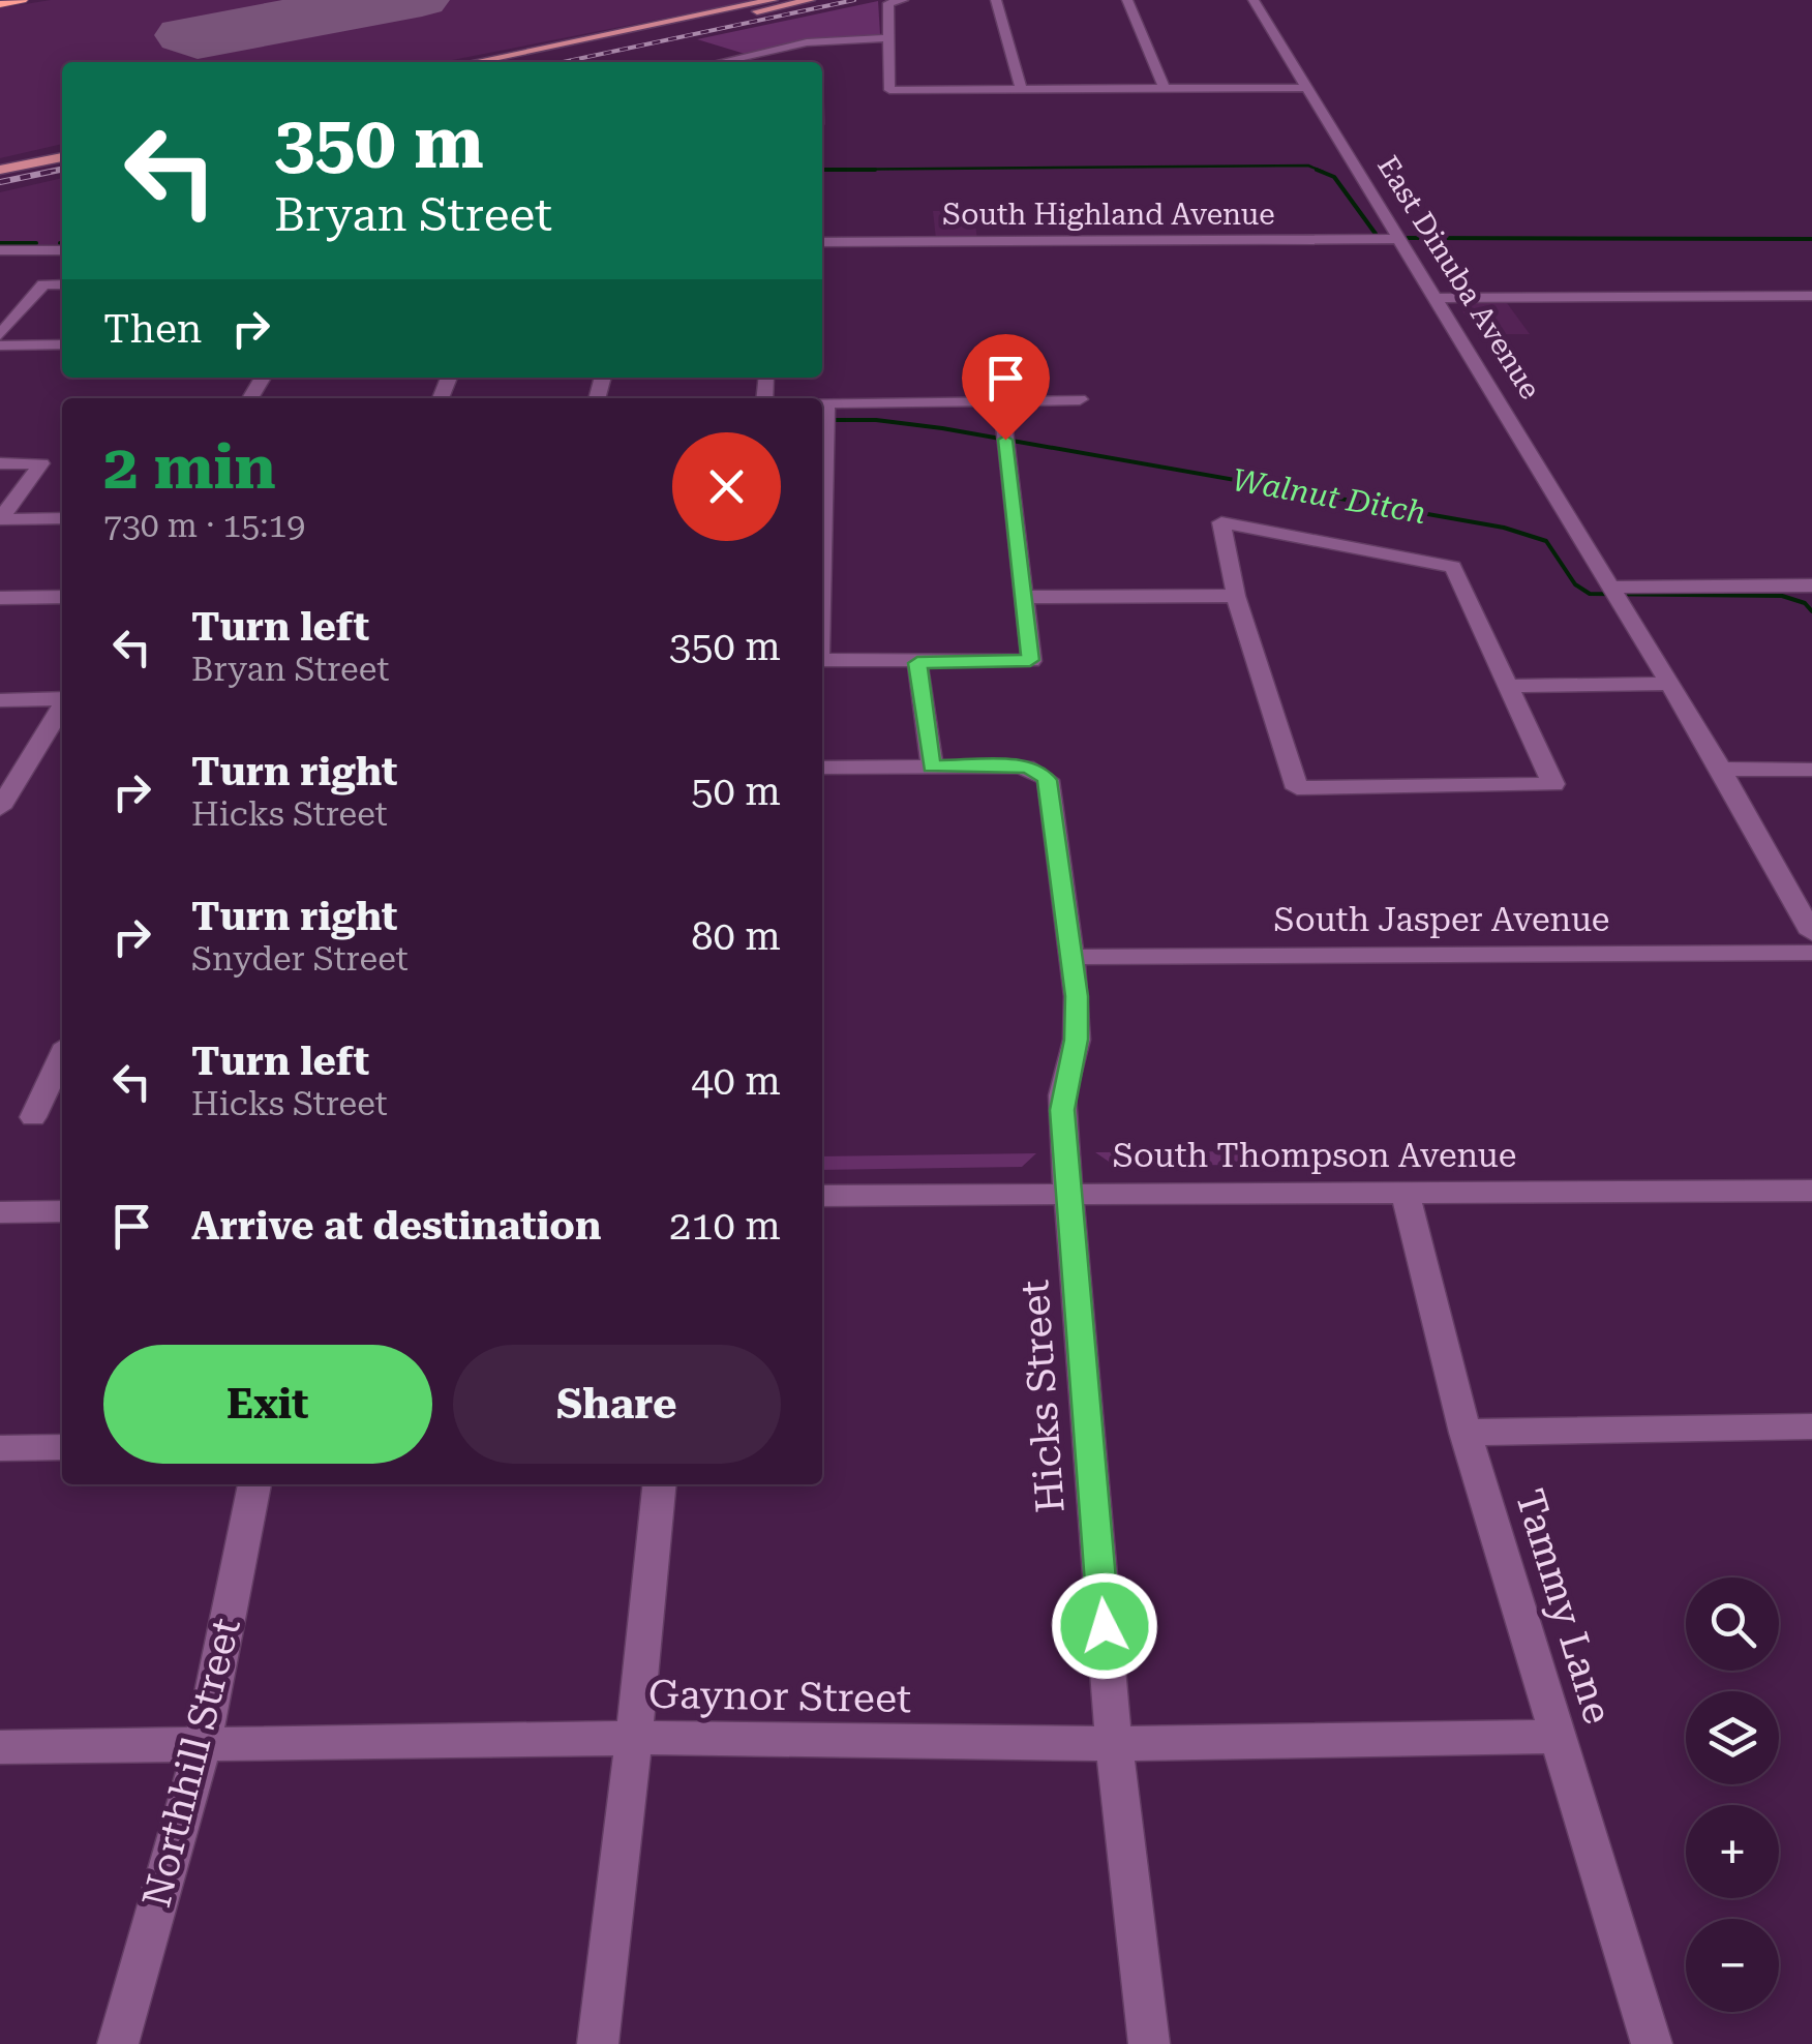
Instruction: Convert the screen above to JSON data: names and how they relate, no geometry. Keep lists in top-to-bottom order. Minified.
{"streets":{"street":["South Highland Avenue","East Dinuba Avenue","South Jasper Avenue","South Thompson Avenue","Hicks Street","Tammy Lane","Gaynor Street","Northhill Street"]},"crossings":[["South Highland Avenue","East Dinuba Avenue"],["South Jasper Avenue","Hicks Street"],["South Thompson Avenue","Hicks Street"],["South Thompson Avenue","Tammy Lane"],["Hicks Street","Gaynor Street"],["Tammy Lane","Gaynor Street"],["Gaynor Street","Northhill Street"]],"water":["Walnut Ditch"],"page":{"turn":["350 m","Bryan Street"],"then":"Then","heading":["2 min","730 m · 15:19"],"list":[{"name":"Turn left","note":"Bryan Street","value":"350 m"},{"name":"Turn right","note":"Hicks Street","value":"50 m"},{"name":"Turn right","note":"Snyder Street","value":"80 m"},{"name":"Turn left","note":"Hicks Street","value":"40 m"},{"name":"Arrive at destination","value":"210 m"}],"buttons":["Exit","Share"],"map_buttons":["+","−"]}}
